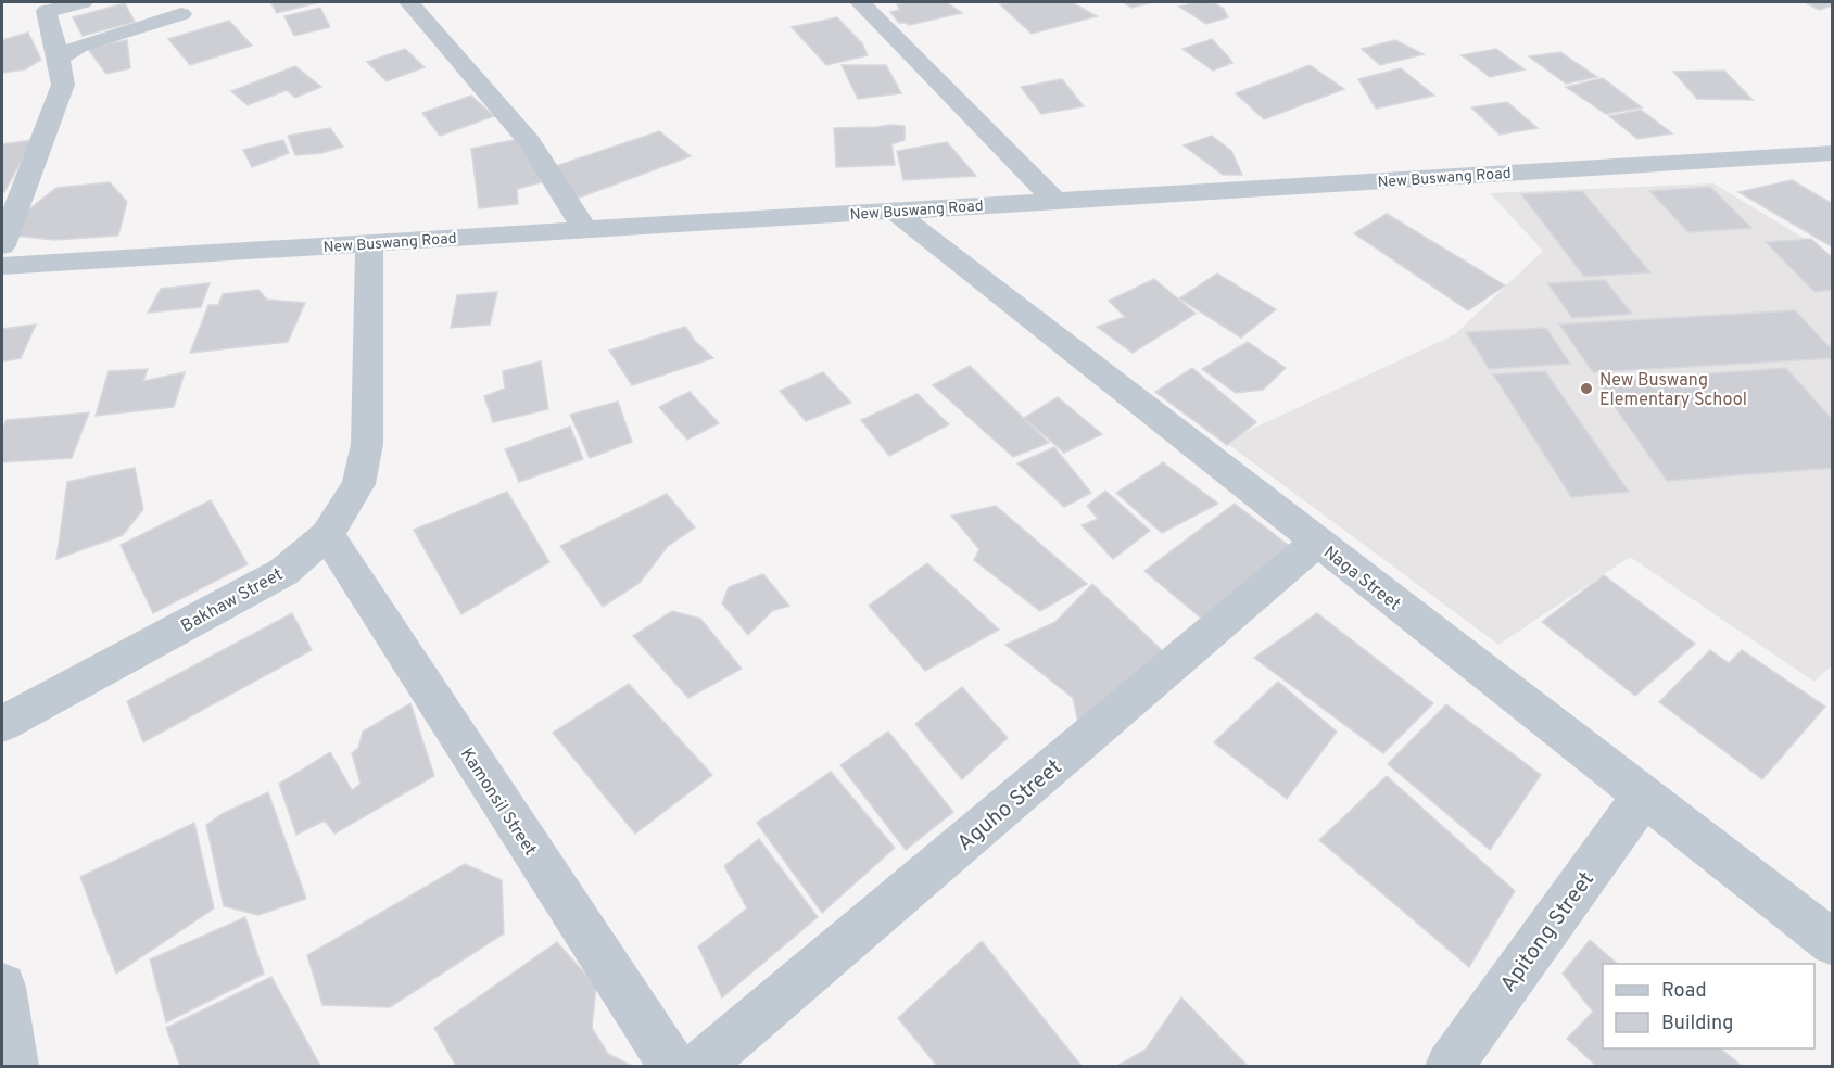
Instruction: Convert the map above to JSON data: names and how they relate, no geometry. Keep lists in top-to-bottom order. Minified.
{"streets":{"street":["New Buswang Road","Naga Street","Bakhaw Street","Kamonsil Street","Aguho Street","Apitong Street"]},"crossings":[["New Buswang Road","Naga Street"],["New Buswang Road","Bakhaw Street"],["Naga Street","Aguho Street"],["Naga Street","Apitong Street"],["Bakhaw Street","Kamonsil Street"]],"places":["New Buswang Elementary School"],"legend":["Road","Building"]}
